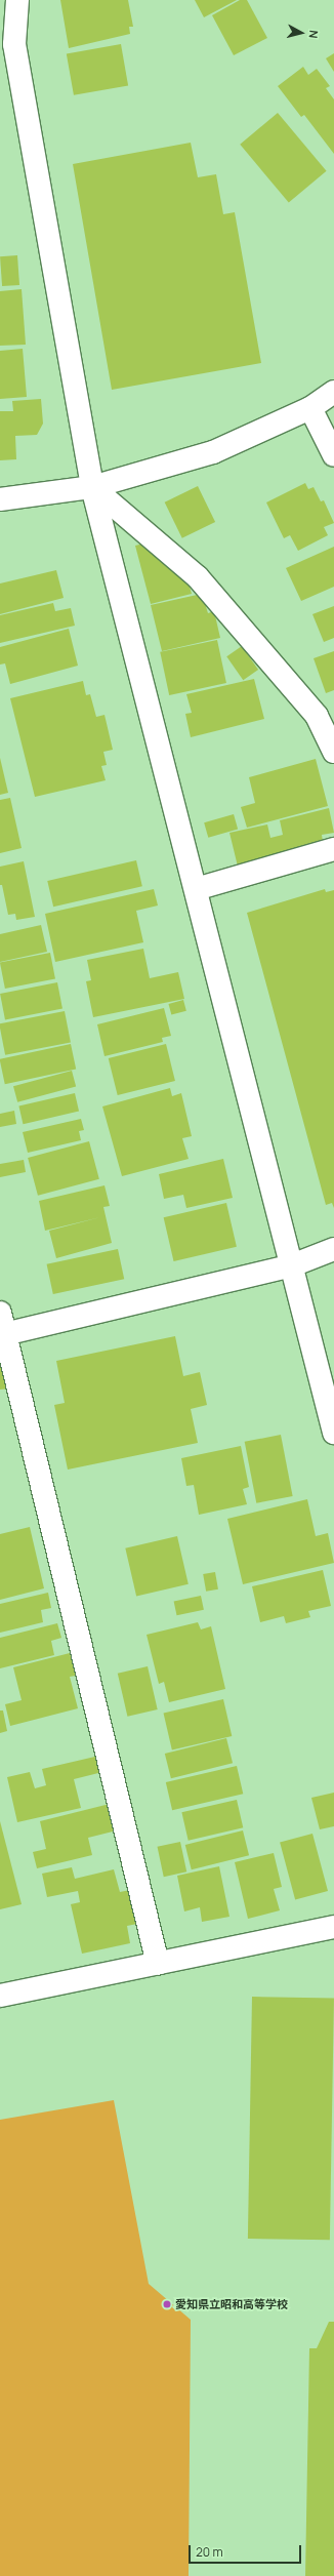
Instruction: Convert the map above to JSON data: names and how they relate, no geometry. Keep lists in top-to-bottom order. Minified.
{"places":["愛知県立昭和高等学校"],"scale_bar":"20 m","north":"right"}
